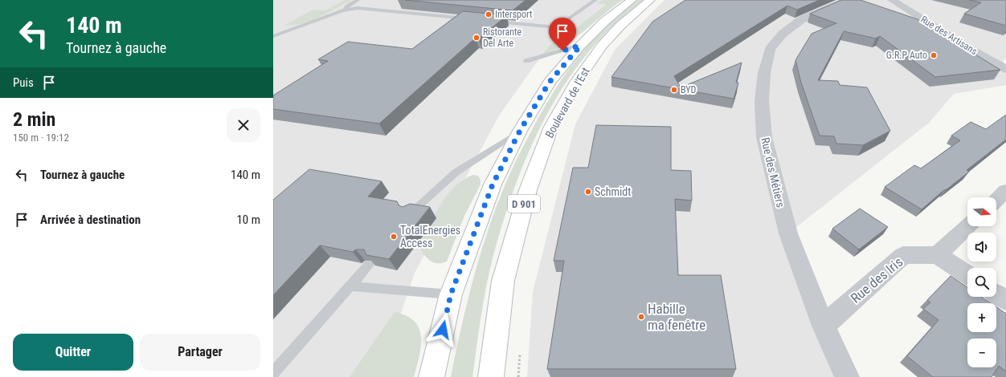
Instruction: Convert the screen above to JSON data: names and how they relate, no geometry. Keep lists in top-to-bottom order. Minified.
{"streets":{"main road":["Boulevard de l'Est","D 901"],"street":["Rue des Artisans","Rue des Métiers","Rue des Iris"]},"crossings":[["Rue des Métiers","Rue des Iris"]],"places":["Intersport","Ristorante Del Arte","G.R.P Auto","BYD","Schmidt","TotalEnergies Access","Habille ma fenêtre"],"north":"right","page":{"turn":["140 m","Tournez à gauche"],"then":"Puis","heading":["2 min","150 m · 19:12"],"list":[{"name":"Tournez à gauche","value":"140 m"},{"name":"Arrivée à destination","value":"10 m"}],"map_buttons":["+","−"],"buttons":["Quitter","Partager"]}}
